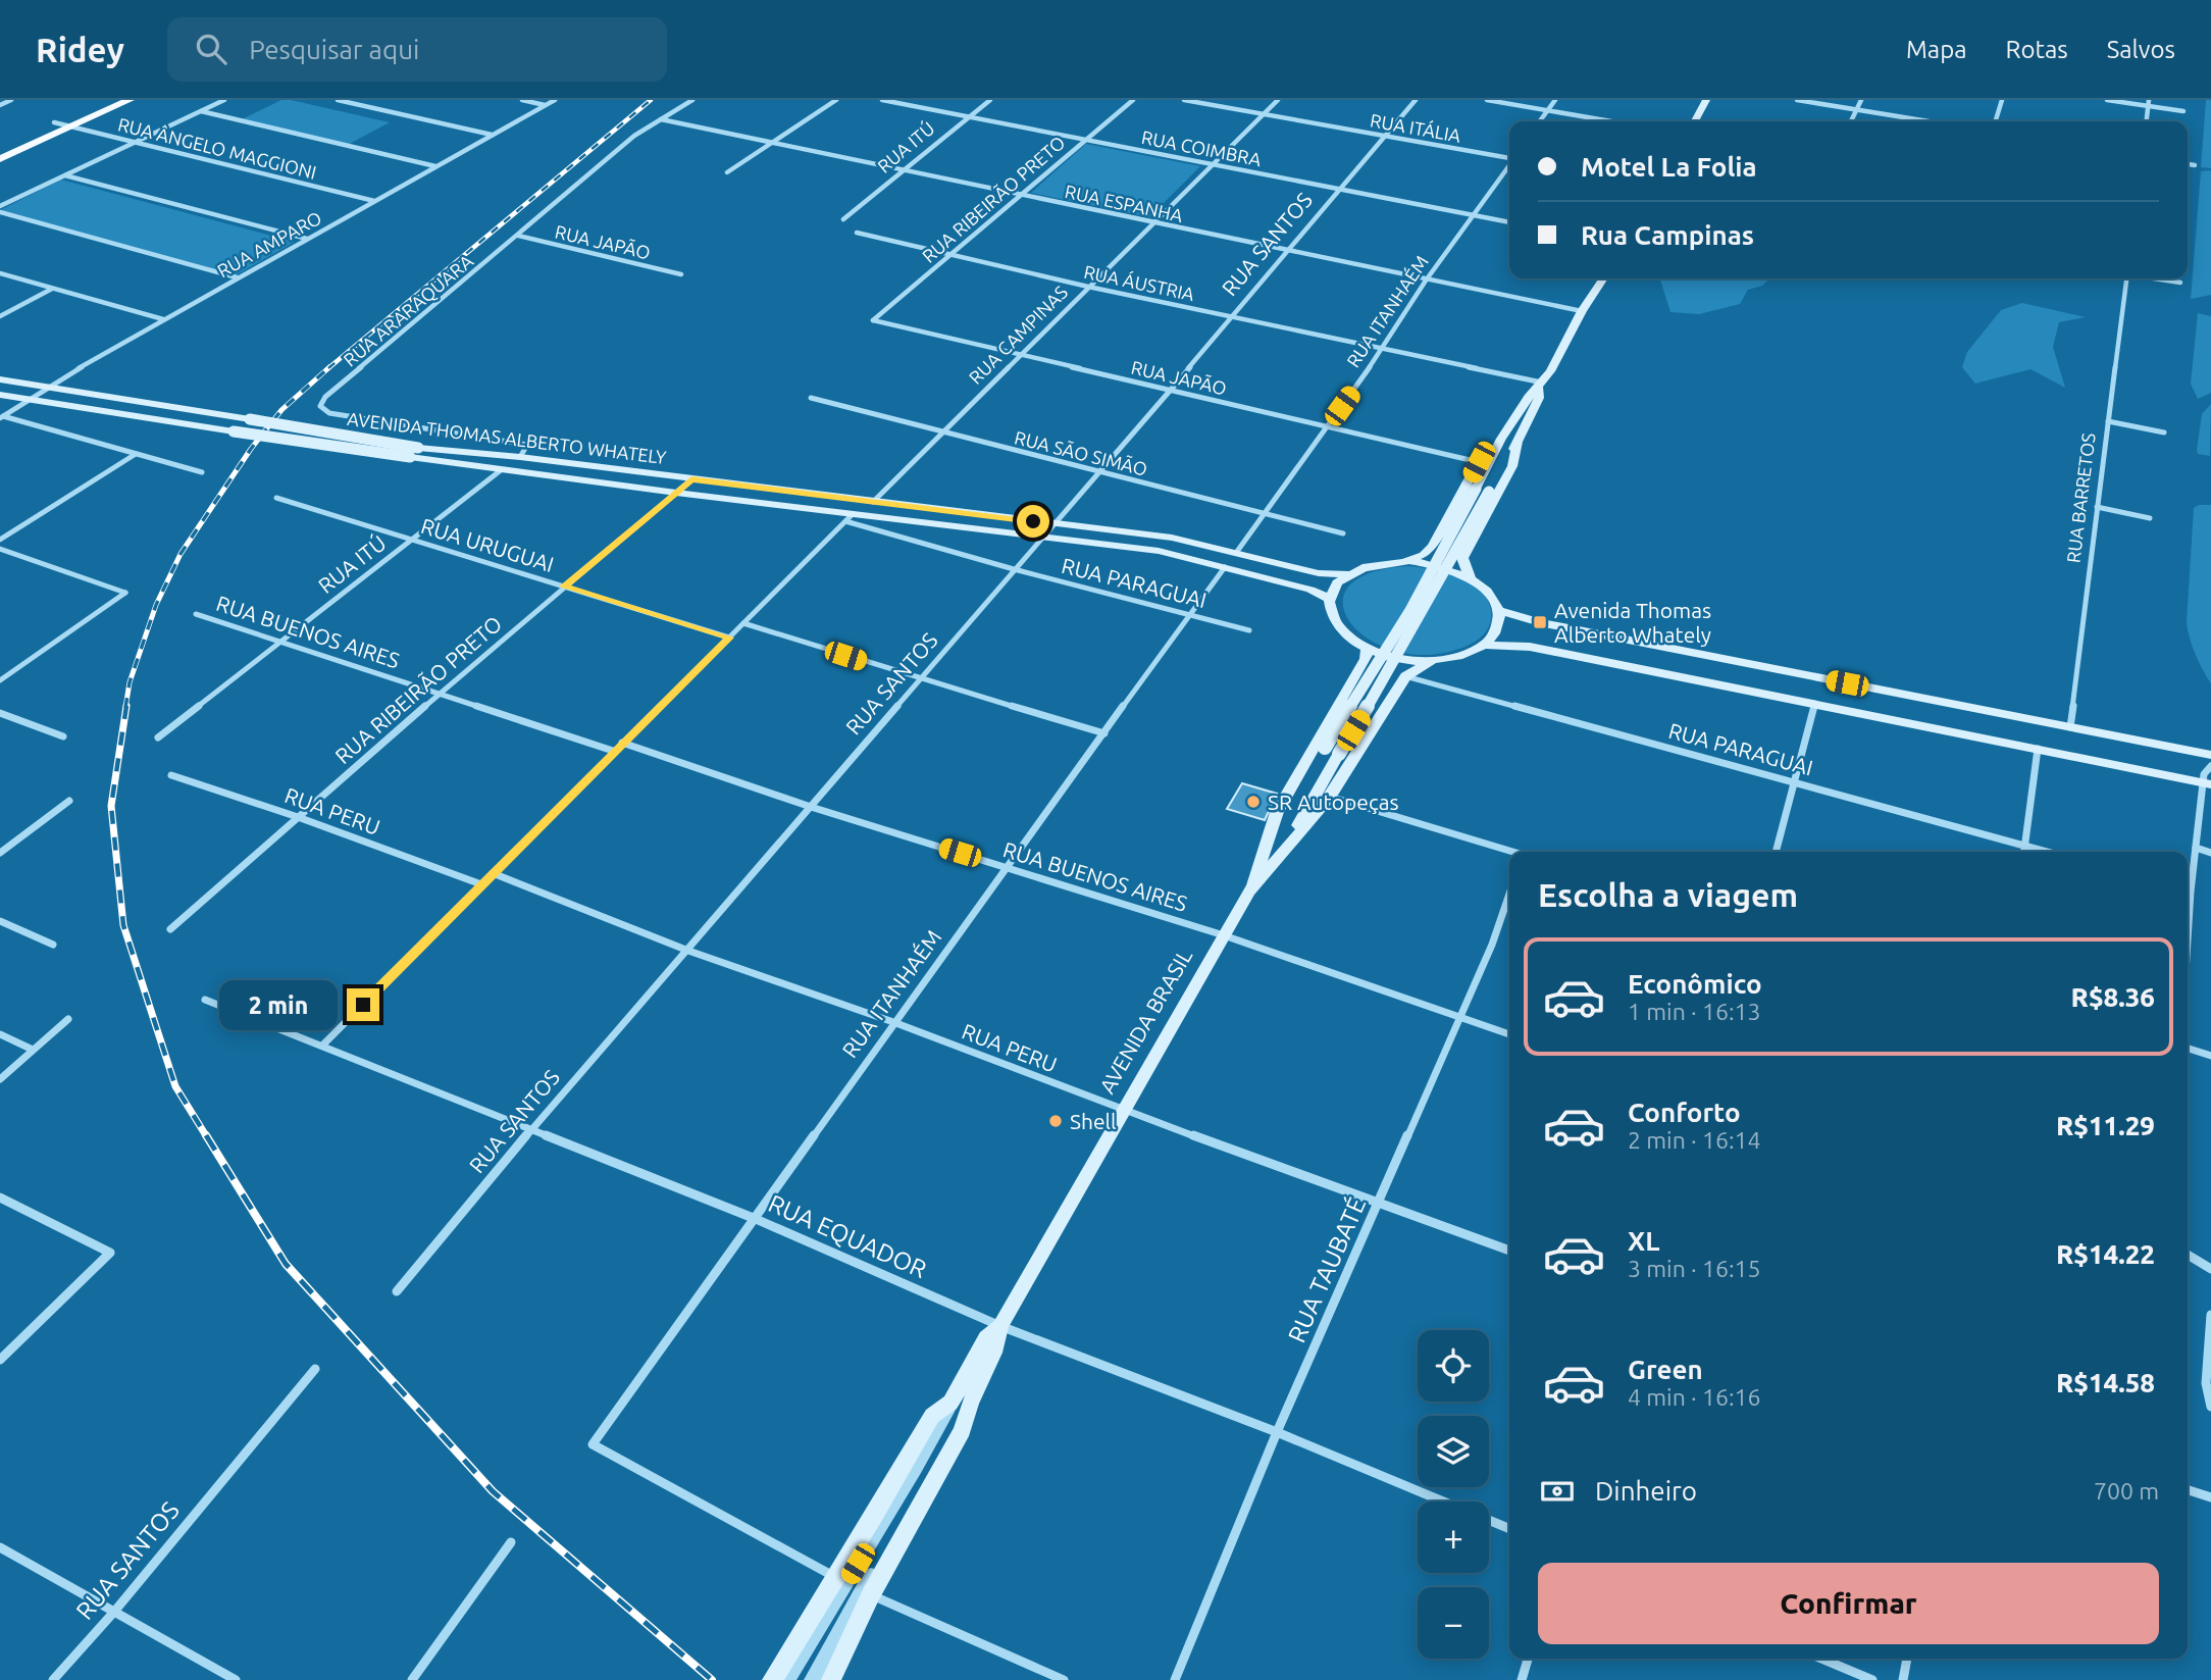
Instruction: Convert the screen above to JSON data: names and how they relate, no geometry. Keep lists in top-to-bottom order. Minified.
{"streets":{"main road":["AVENIDA THOMAS ALBERTO WHATELY","AVENIDA BRASIL"],"street":["RUA ITÁLIA","RUA ITÚ","RUA ÂNGELO MAGGIONI","RUA COIMBRA","RUA RIBEIRÃO PRETO","RUA ESPANHA","RUA JAPÃO","RUA AMPARO","RUA SANTOS","RUA ÁUSTRIA","RUA ARARAQUARA","RUA ITANHAÉM","RUA CAMPINAS","RUA SÃO SIMÃO","RUA BARRETOS","RUA URUGUAI","RUA PARAGUAI","RUA BUENOS AIRES","RUA PERU","RUA EQUADOR","RUA TAUBATÉ"]},"crossings":[["RUA ITÁLIA","RUA SANTOS"],["RUA ITÁLIA","RUA CAMPINAS"],["RUA ITÚ","RUA COIMBRA"],["RUA ITÚ","RUA ESPANHA"],["RUA ITÚ","AVENIDA THOMAS ALBERTO WHATELY"],["RUA ITÚ","RUA URUGUAI"],["RUA ITÚ","RUA BUENOS AIRES"],["RUA ÂNGELO MAGGIONI","RUA AMPARO"],["RUA COIMBRA","RUA RIBEIRÃO PRETO"],["RUA COIMBRA","RUA SANTOS"],["RUA COIMBRA","RUA ITANHAÉM"],["RUA COIMBRA","RUA CAMPINAS"],["RUA RIBEIRÃO PRETO","RUA ESPANHA"],["RUA RIBEIRÃO PRETO","RUA JAPÃO"],["RUA RIBEIRÃO PRETO","RUA ÁUSTRIA"],["RUA RIBEIRÃO PRETO","AVENIDA THOMAS ALBERTO WHATELY"],["RUA RIBEIRÃO PRETO","RUA URUGUAI"],["RUA RIBEIRÃO PRETO","RUA BUENOS AIRES"],["RUA RIBEIRÃO PRETO","RUA PERU"],["RUA ESPANHA","RUA SANTOS"],["RUA ESPANHA","RUA ARARAQUARA"],["RUA ESPANHA","RUA ITANHAÉM"],["RUA ESPANHA","RUA CAMPINAS"],["RUA ESPANHA","AVENIDA BRASIL"],["RUA JAPÃO","RUA SANTOS"],["RUA JAPÃO","RUA ARARAQUARA"],["RUA JAPÃO","RUA ITANHAÉM"],["RUA JAPÃO","RUA CAMPINAS"],["RUA JAPÃO","AVENIDA BRASIL"],["RUA AMPARO","AVENIDA THOMAS ALBERTO WHATELY"],["RUA SANTOS","RUA ÁUSTRIA"],["RUA SANTOS","AVENIDA THOMAS ALBERTO WHATELY"],["RUA SANTOS","RUA SÃO SIMÃO"],["RUA SANTOS","RUA PARAGUAI"],["RUA SANTOS","RUA BUENOS AIRES"],["RUA SANTOS","RUA PERU"],["RUA SANTOS","RUA EQUADOR"],["RUA ÁUSTRIA","RUA ITANHAÉM"],["RUA ÁUSTRIA","RUA CAMPINAS"],["RUA ÁUSTRIA","AVENIDA BRASIL"],["RUA ARARAQUARA","AVENIDA THOMAS ALBERTO WHATELY"],["RUA ITANHAÉM","AVENIDA THOMAS ALBERTO WHATELY"],["RUA ITANHAÉM","RUA SÃO SIMÃO"],["RUA ITANHAÉM","RUA PARAGUAI"],["RUA ITANHAÉM","RUA BUENOS AIRES"],["RUA ITANHAÉM","RUA PERU"],["RUA ITANHAÉM","AVENIDA BRASIL"],["RUA ITANHAÉM","RUA EQUADOR"],["RUA CAMPINAS","AVENIDA THOMAS ALBERTO WHATELY"],["RUA CAMPINAS","RUA SÃO SIMÃO"],["AVENIDA THOMAS ALBERTO WHATELY","RUA PARAGUAI"],["AVENIDA THOMAS ALBERTO WHATELY","AVENIDA BRASIL"],["RUA PARAGUAI","AVENIDA BRASIL"],["RUA BUENOS AIRES","AVENIDA BRASIL"],["RUA BUENOS AIRES","RUA TAUBATÉ"],["RUA PERU","AVENIDA BRASIL"],["RUA PERU","RUA TAUBATÉ"],["AVENIDA BRASIL","RUA EQUADOR"],["RUA EQUADOR","RUA TAUBATÉ"]],"places":{"transit":["Avenida Thomas Alberto Whately"],"other":["SR Autopeças","Shell"]},"page":{"header":"Ridey","search":"Pesquisar aqui","nav":["Mapa","Rotas","Salvos"],"banner":["Motel La Folia","Rua Campinas"],"heading":"Escolha a viagem","list":[{"name":"Econômico","note":"1 min · 16:13","value":"R$8.36"},{"name":"Conforto","note":"2 min · 16:14","value":"R$11.29"},{"name":"XL","note":"3 min · 16:15","value":"R$14.22"},{"name":"Green","note":"4 min · 16:16","value":"R$14.58"}],"bubble":"2 min","map_buttons":["+","−"],"pay":["Dinheiro","700 m"],"buttons":"Confirmar"}}
